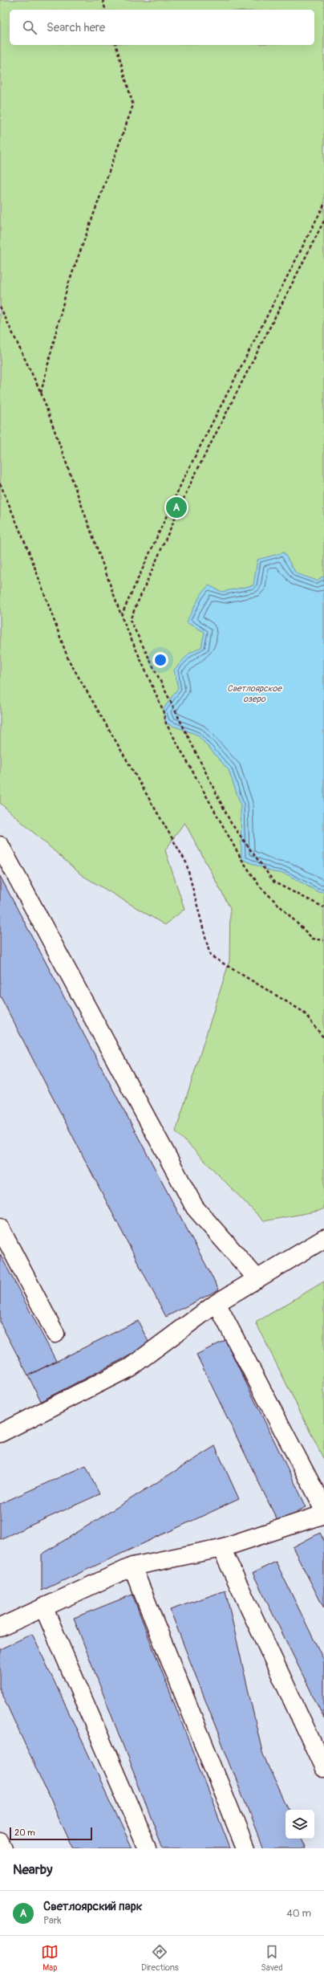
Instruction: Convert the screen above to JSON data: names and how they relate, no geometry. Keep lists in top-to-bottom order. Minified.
{"water":["Светлоярское озеро"],"scale_bar":"20 m","page":{"search":"Search here","pins":"A","scale":"20 m","heading":"Nearby","list":[{"mark":"A","name":"Светлоярский парк","note":"Park","value":"40 m"}],"nav":["Map","Directions","Saved"]}}
